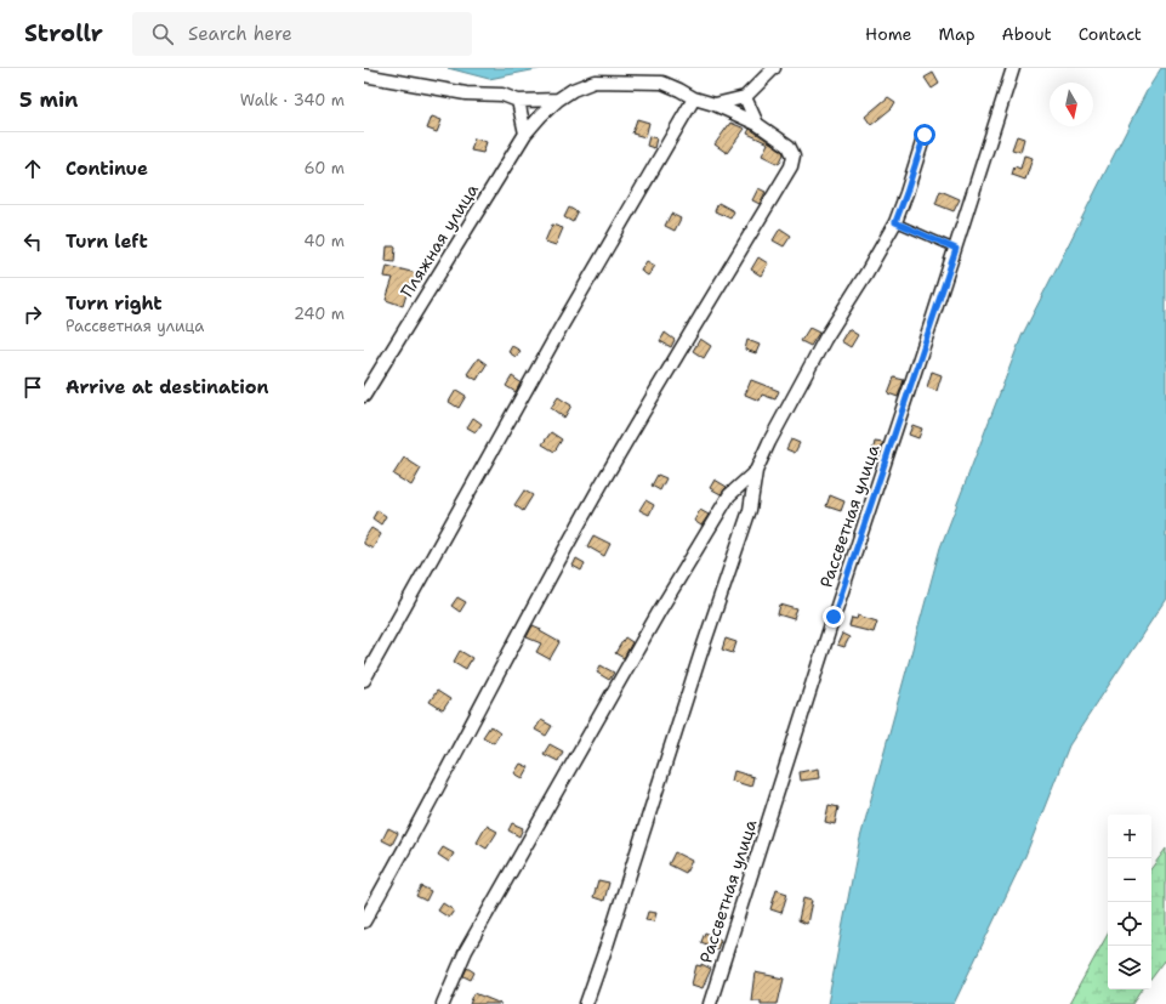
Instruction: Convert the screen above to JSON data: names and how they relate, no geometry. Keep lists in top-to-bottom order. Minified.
{"streets":{"street":["Пляжная улица","Рассветная улица"]},"north":"bottom","page":{"header":"Strollr","search":"Search here","nav":["Home","Map","About","Contact"],"heading":["5 min","Walk · 340 m"],"list":[["Continue","60 m"],["Turn left","40 m"],["Turn right","Рассветная улица","240 m"],"Arrive at destination"],"map_buttons":["+","−"]}}
